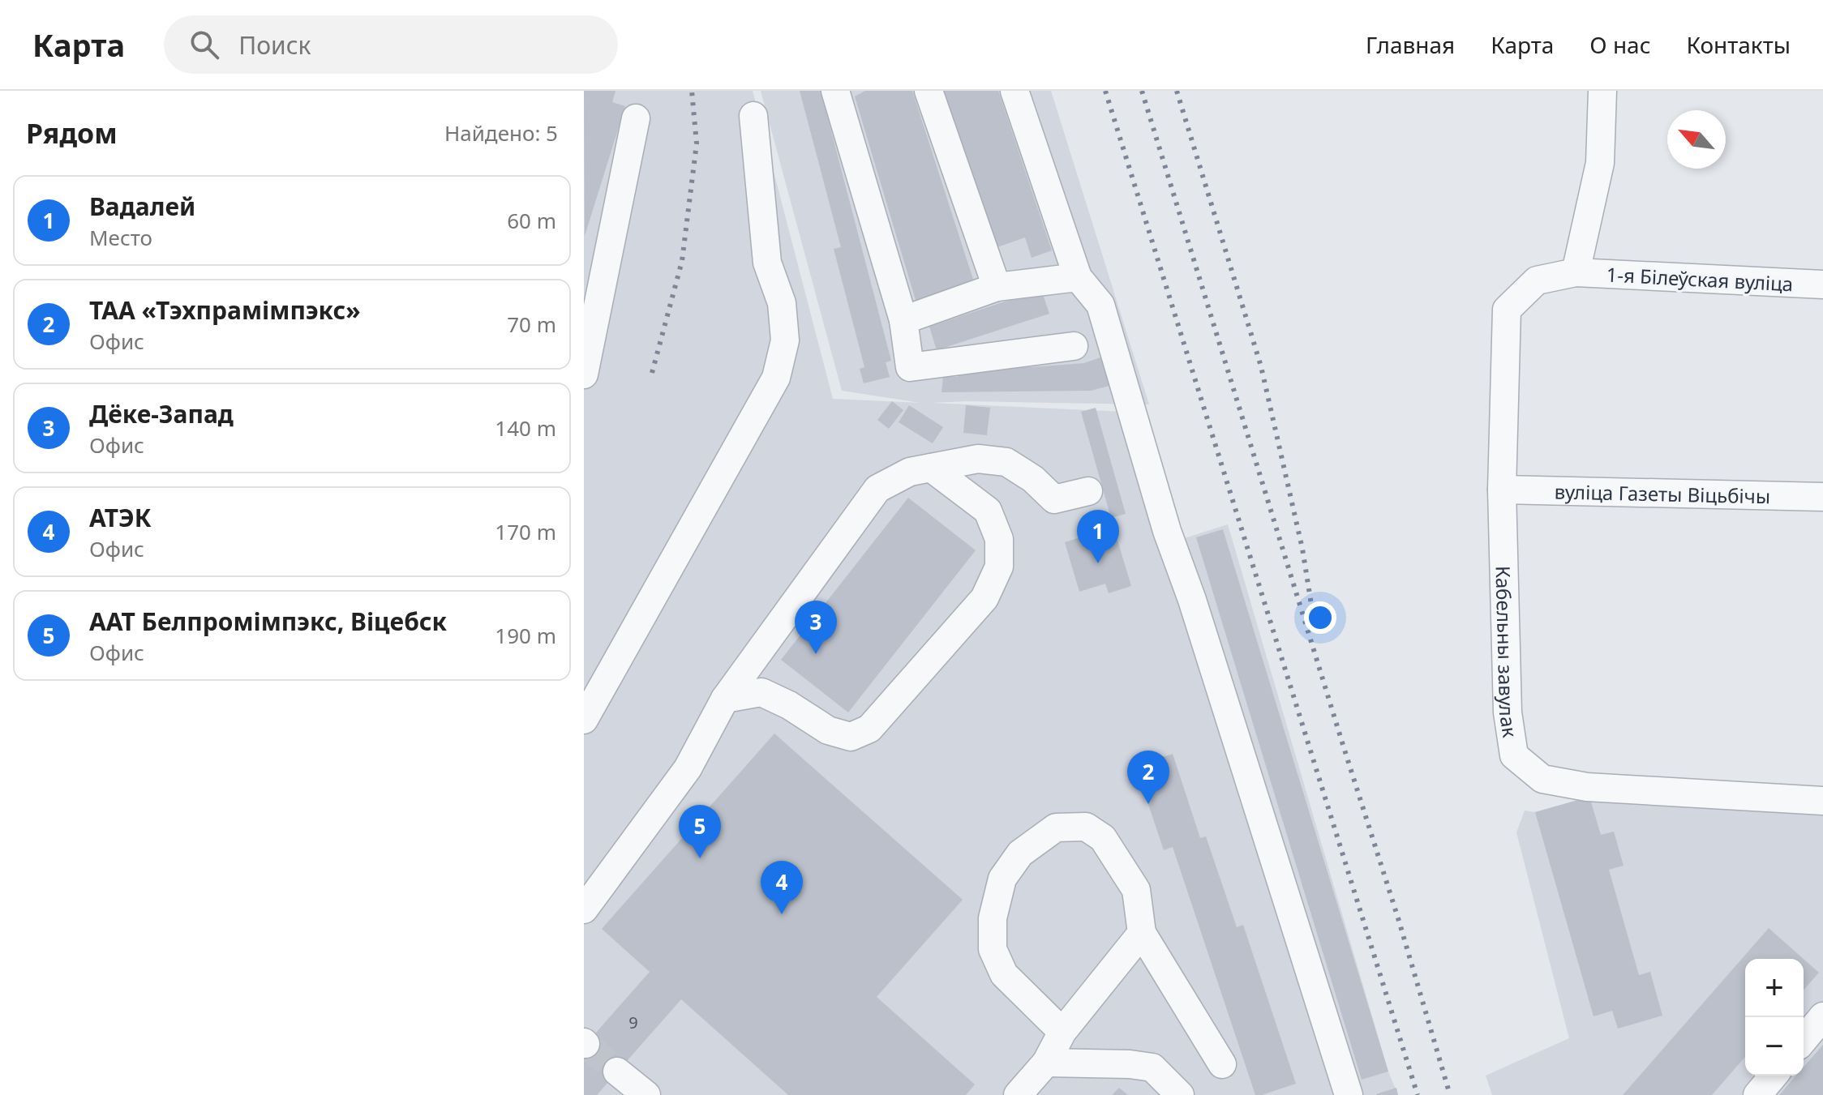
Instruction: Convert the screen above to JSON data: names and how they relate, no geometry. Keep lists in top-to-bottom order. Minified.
{"streets":{"street":["1-я Білеўская вуліца","вуліца Газеты Віцьбічы","Кабельны завулак"]},"crossings":[["1-я Білеўская вуліца","Кабельны завулак"],["вуліца Газеты Віцьбічы","Кабельны завулак"]],"house_numbers":["9"],"north":"top left","page":{"header":"Карта","search":"Поиск","nav":["Главная","Карта","О нас","Контакты"],"heading":["Рядом","Найдено: 5"],"list":[{"mark":"1","name":"Вадалей","note":"Место","value":"60 m"},{"mark":"2","name":"ТАА «Тэхпрамімпэкс»","note":"Офис","value":"70 m"},{"mark":"3","name":"Дёке-Запад","note":"Офис","value":"140 m"},{"mark":"4","name":"АТЭК","note":"Офис","value":"170 m"},{"mark":"5","name":"ААТ Белпромімпэкс, Віцебск","note":"Офис","value":"190 m"}],"pins":["1","3","2","5","4"],"map_buttons":["+","−"]}}
